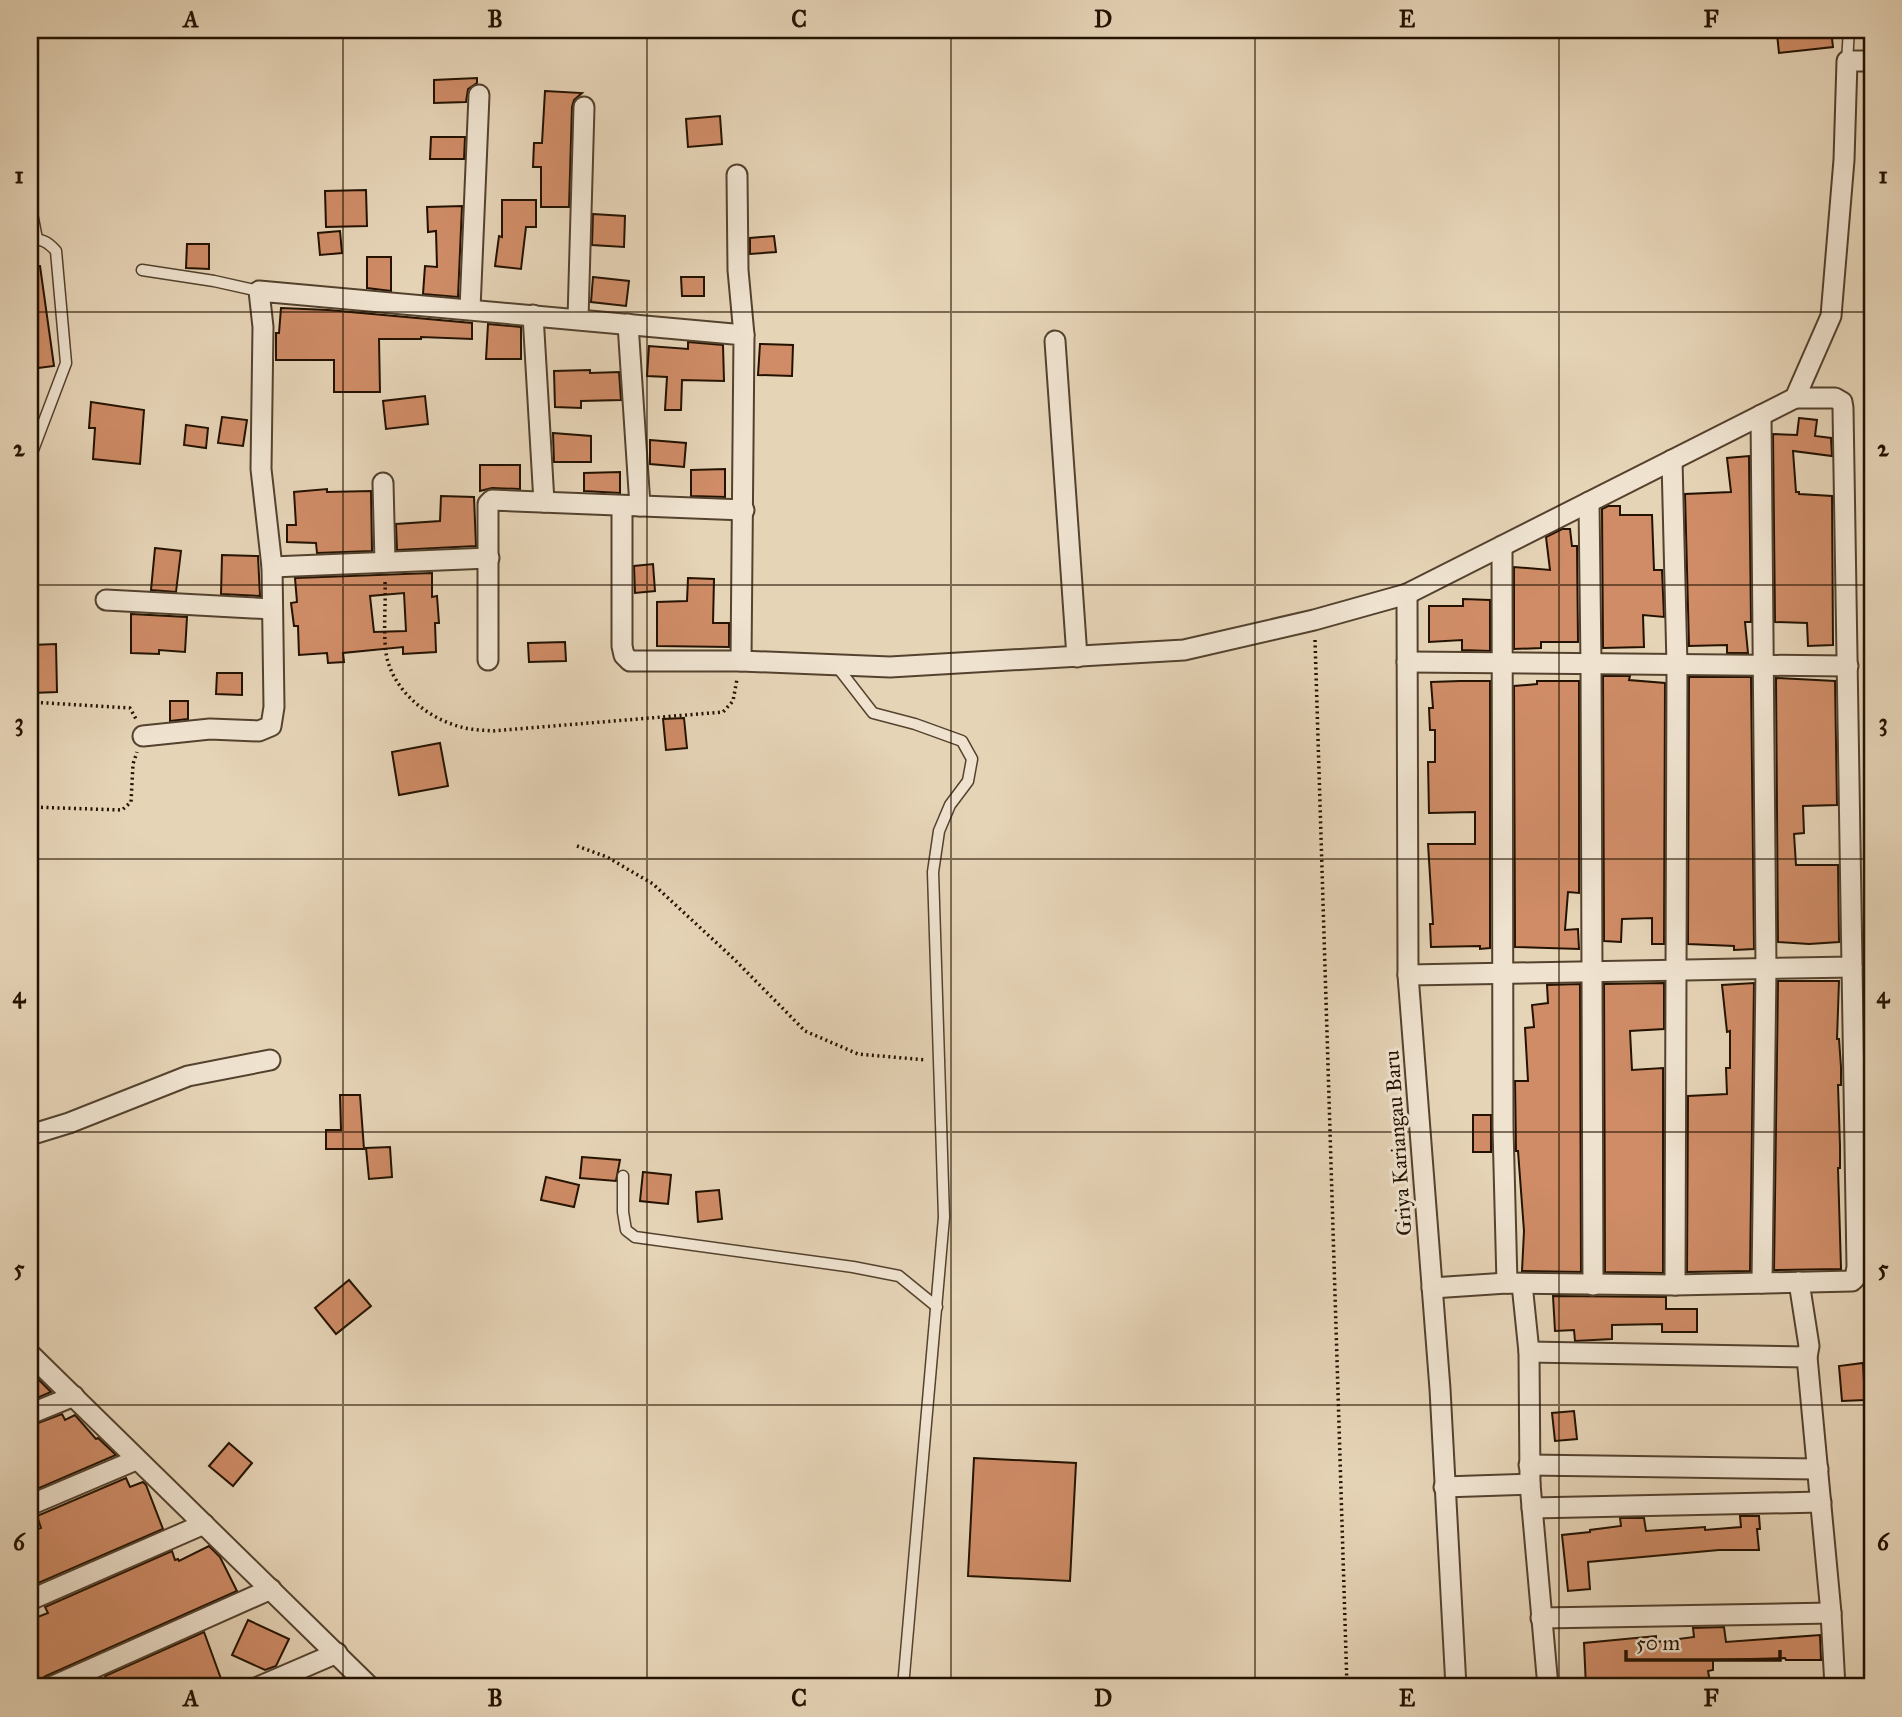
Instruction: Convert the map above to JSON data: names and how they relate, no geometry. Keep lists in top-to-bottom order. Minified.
{"streets":{"street":["Griya Kariangau Baru"]},"scale_bar":"50 m","grid":{"columns":["A","B","C","D","E","F"],"rows":["1","2","3","4","5","6"]}}
